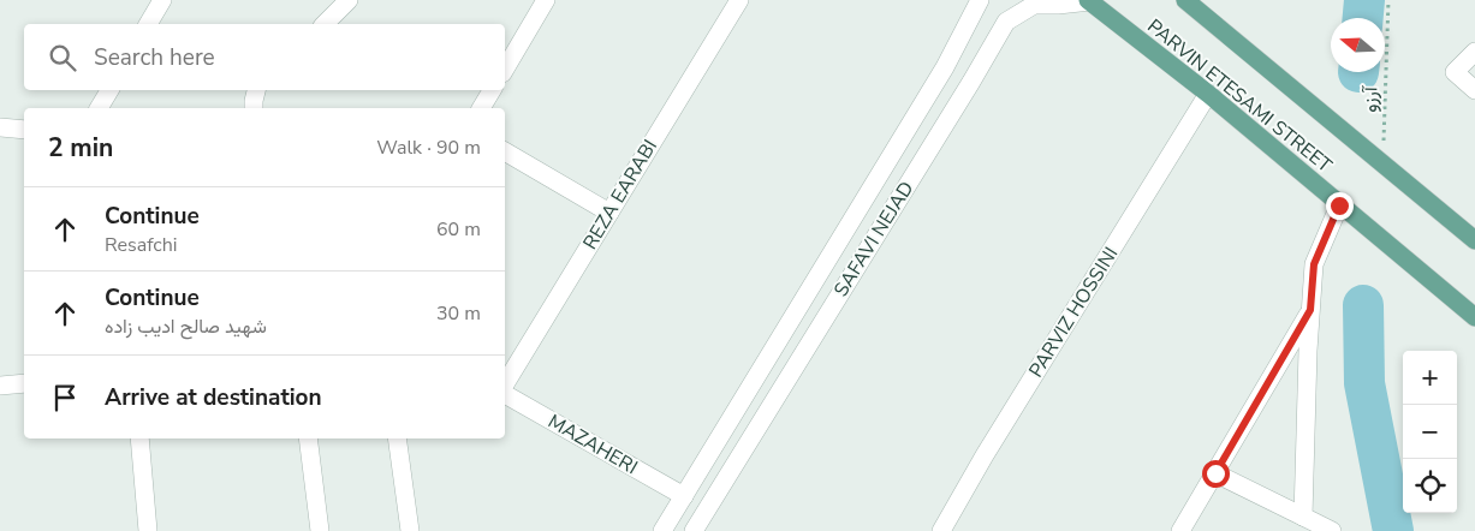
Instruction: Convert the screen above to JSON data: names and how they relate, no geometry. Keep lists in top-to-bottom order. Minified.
{"streets":{"main road":["PARVIN ETESAMI STREET"],"street":["REZA EARABI","SAFAVI NEJAD","PARVIZ HOSSINI","MAZAHERI"],"path":["آرزو"]},"crossings":[["PARVIN ETESAMI STREET","آرزو"],["PARVIN ETESAMI STREET","SAFAVI NEJAD"],["PARVIN ETESAMI STREET","PARVIZ HOSSINI"],["SAFAVI NEJAD","MAZAHERI"]],"north":"left","page":{"search":"Search here","heading":["2 min","Walk · 90 m"],"list":[["Continue","Resafchi","60 m"],["Continue","شهید صالح ادیب زاده","30 m"],"Arrive at destination"],"map_buttons":["+","−"]}}
